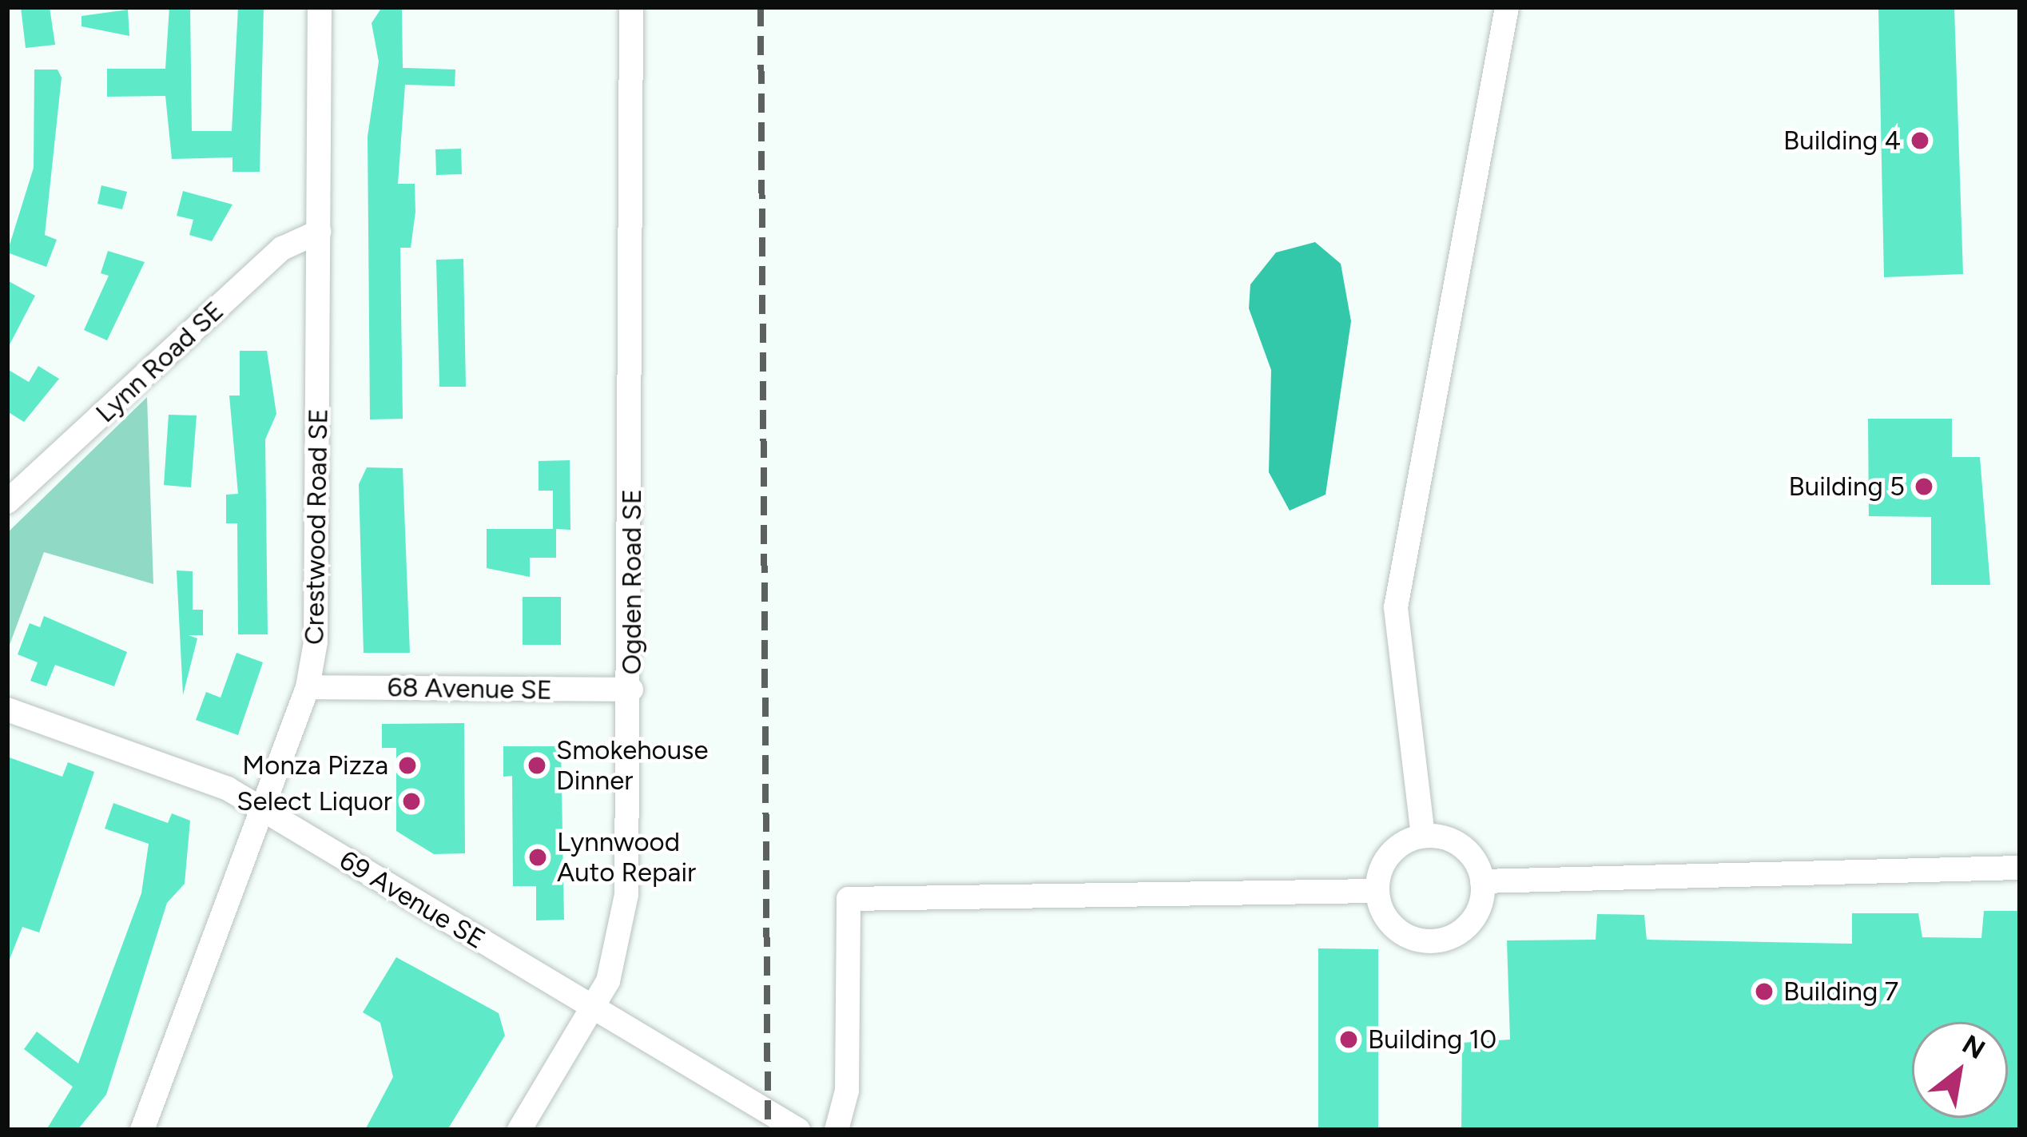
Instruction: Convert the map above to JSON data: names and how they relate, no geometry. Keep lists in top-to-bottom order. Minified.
{"streets":{"street":["Lynn Road SE","Crestwood Road SE","Ogden Road SE","68 Avenue SE","69 Avenue SE"]},"crossings":[["Lynn Road SE","Crestwood Road SE"],["Crestwood Road SE","68 Avenue SE"],["Crestwood Road SE","69 Avenue SE"],["Ogden Road SE","68 Avenue SE"],["Ogden Road SE","69 Avenue SE"]],"places":["Building 4","Building 5","Monza Pizza","Smokehouse Dinner","Select Liquor","Lynnwood Auto Repair","Building 7","Building 10"],"north":"top right"}
